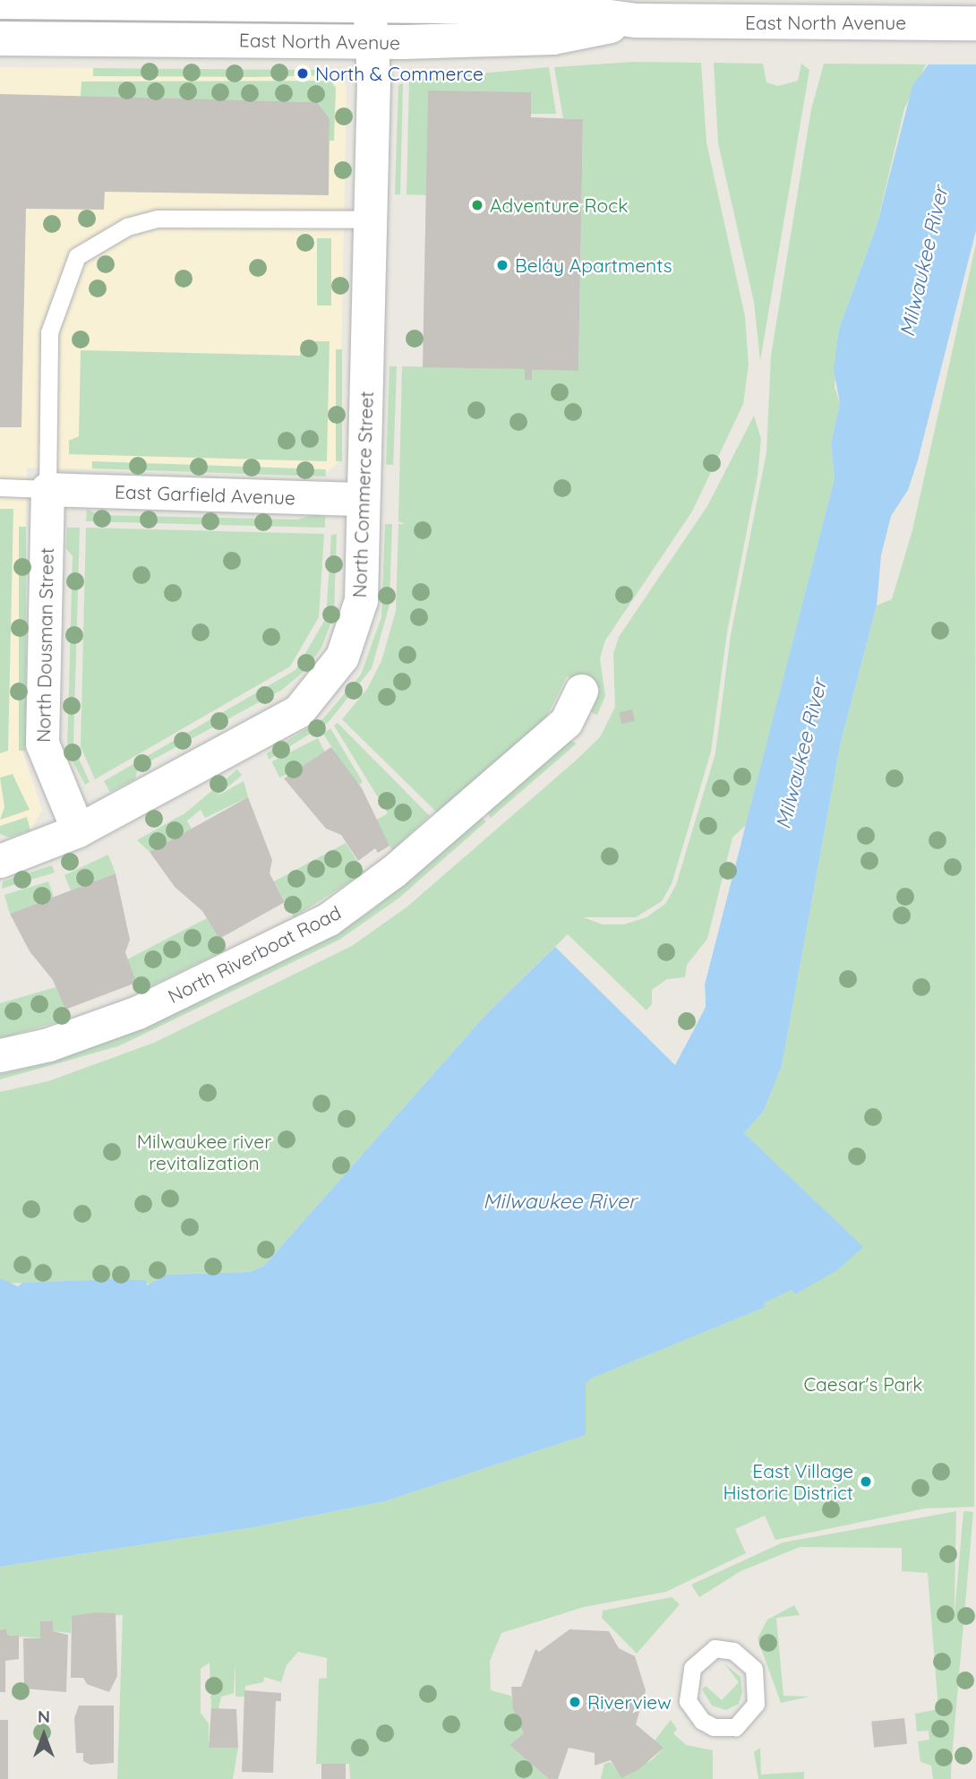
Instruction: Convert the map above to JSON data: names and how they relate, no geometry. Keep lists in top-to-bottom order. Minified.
{"streets":{"main road":["East North Avenue"],"street":["East Garfield Avenue","North Commerce Street","North Dousman Street","North Riverboat Road"]},"crossings":[["East North Avenue","North Commerce Street"],["East Garfield Avenue","North Commerce Street"],["East Garfield Avenue","North Dousman Street"],["North Commerce Street","North Dousman Street"]],"water":["Milwaukee River"],"parks":["Milwaukee river revitalization","Caesar's Park"],"places":["North & Commerce","Adventure Rock","Beláy Apartments","East Village Historic District","Riverview"],"north":"top"}
